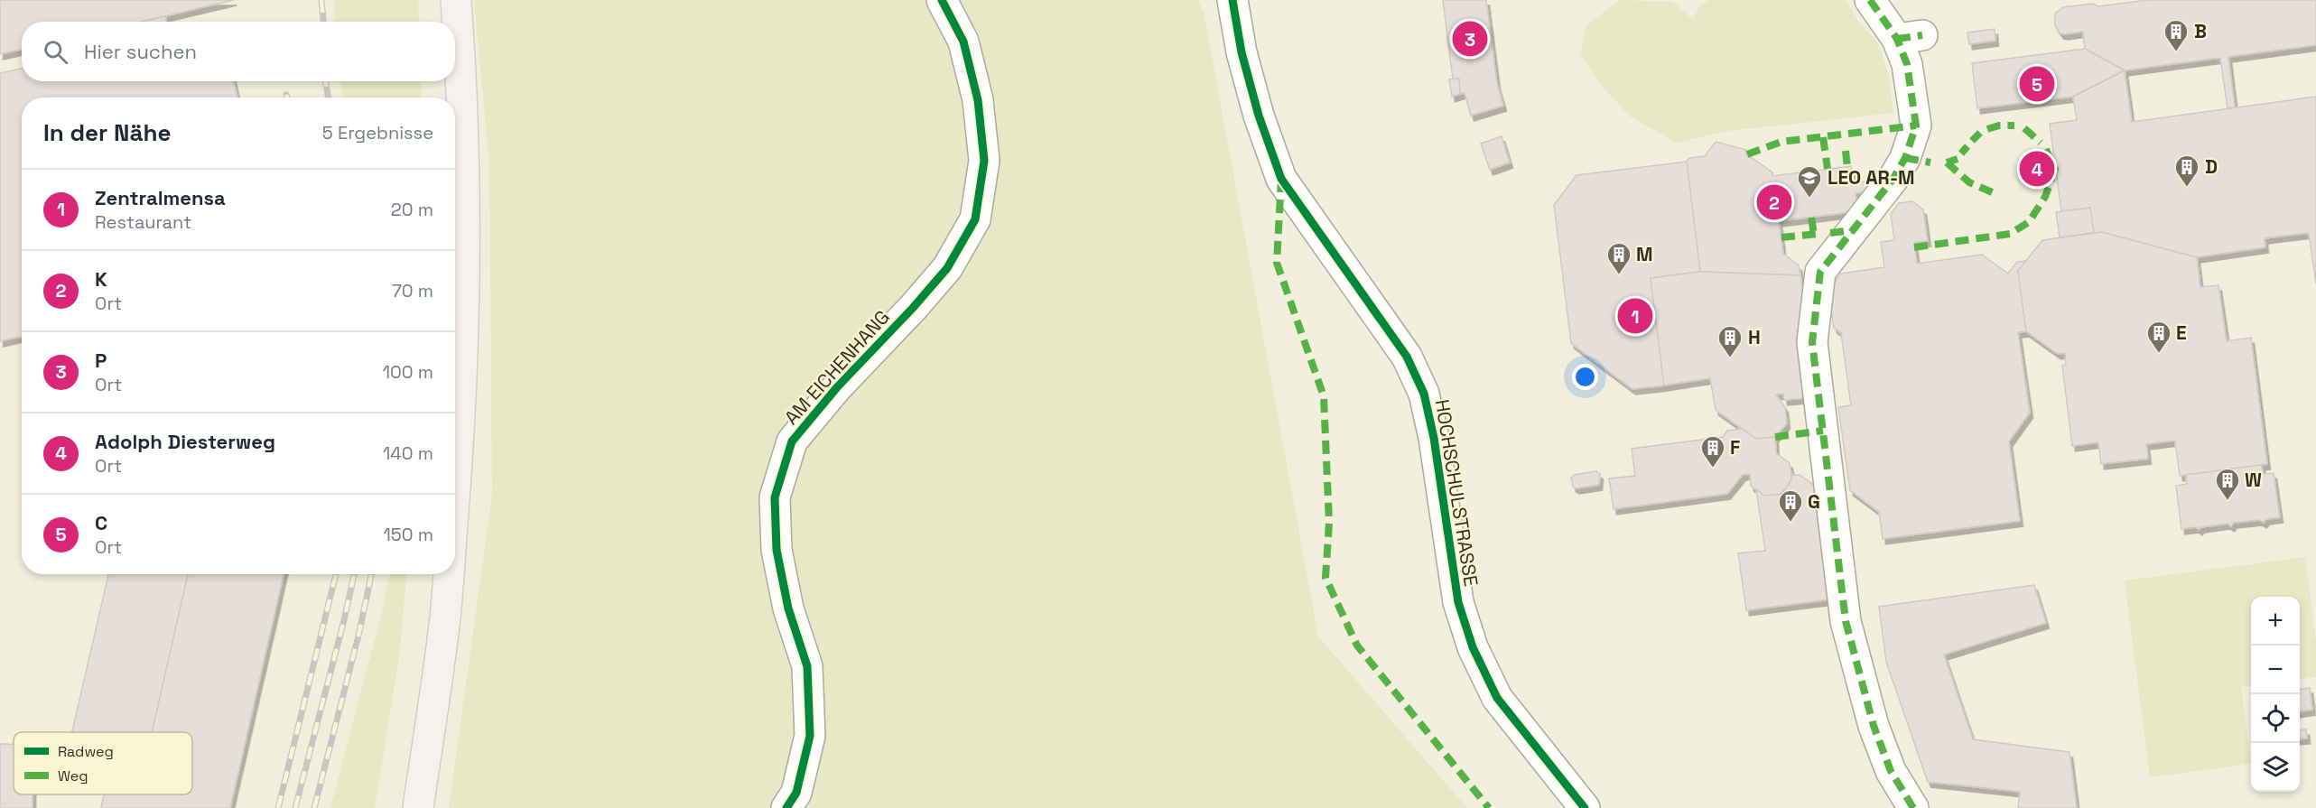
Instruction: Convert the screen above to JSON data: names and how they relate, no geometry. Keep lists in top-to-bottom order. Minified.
{"streets":{"street":["AM EICHENHANG","HOCHSCHULSTRASSE"]},"places":{"building":["B","D","M","E","H","F","W","G"],"school or university":["LEO AR-M"]},"legend":["Radweg","Weg"],"page":{"pins":["3","5","4","2","1"],"search":"Hier suchen","heading":["In der Nähe","5 Ergebnisse"],"list":[{"mark":"1","name":"Zentralmensa","note":"Restaurant","value":"20 m"},{"mark":"2","name":"K","note":"Ort","value":"70 m"},{"mark":"3","name":"P","note":"Ort","value":"100 m"},{"mark":"4","name":"Adolph Diesterweg","note":"Ort","value":"140 m"},{"mark":"5","name":"C","note":"Ort","value":"150 m"}],"map_buttons":["+","−"]}}
